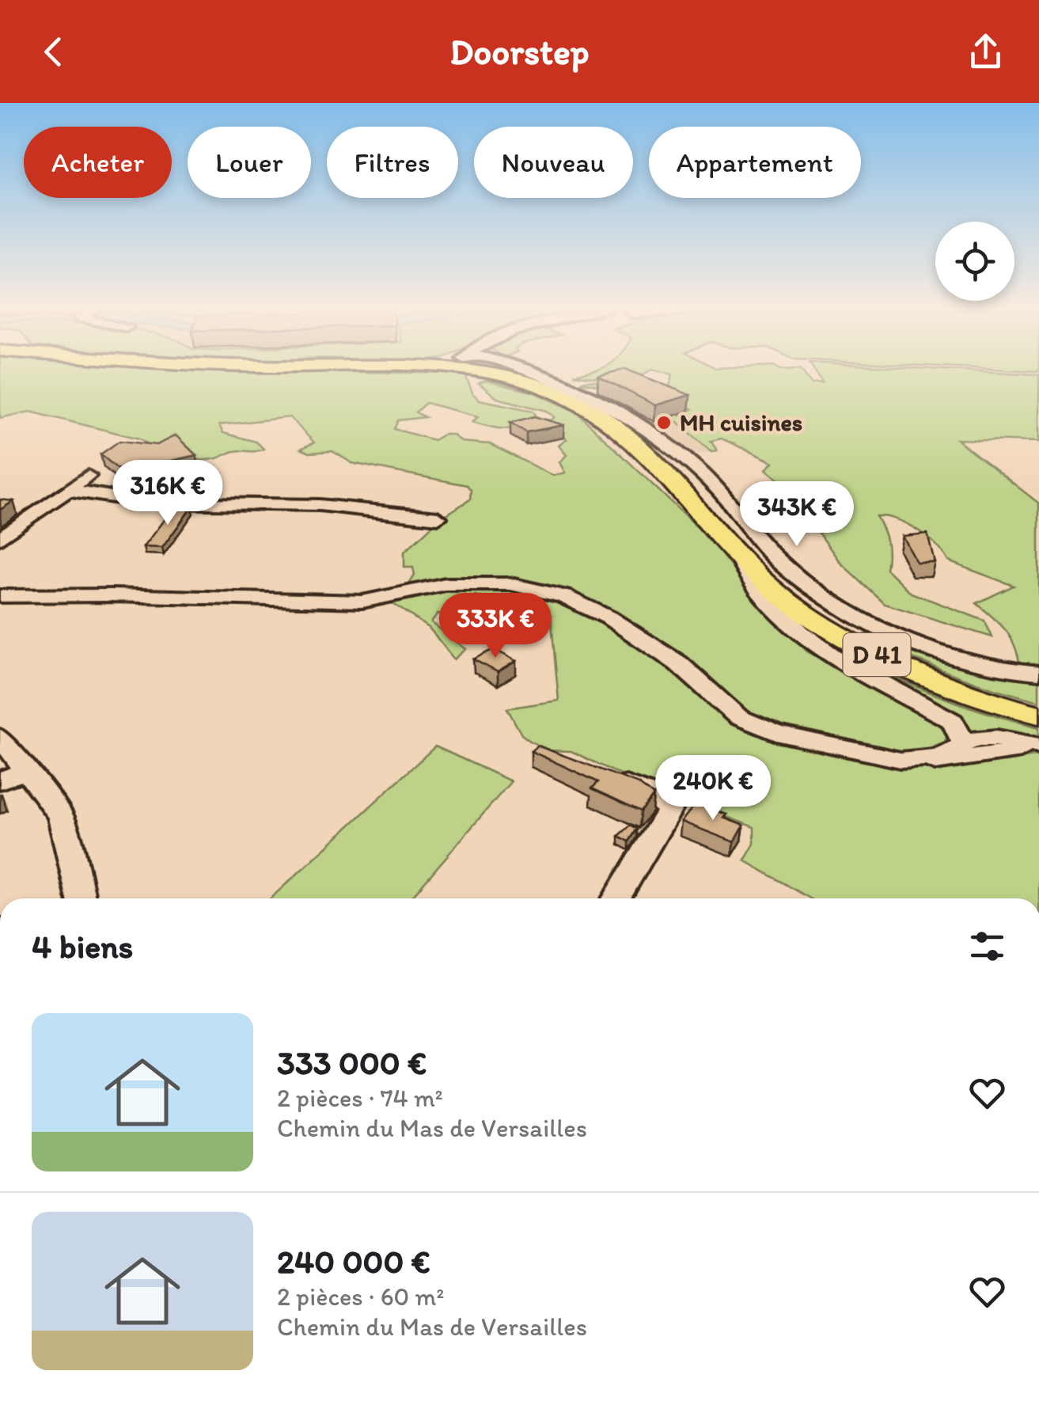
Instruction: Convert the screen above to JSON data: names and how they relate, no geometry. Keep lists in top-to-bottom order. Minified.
{"streets":{"main road":["D 41"]},"places":["MH cuisines"],"page":{"header":"Doorstep","chip":["Acheter","Louer","Filtres","Nouveau","Appartement"],"price":["316K €","343K €","333K €","240K €"],"heading":"4 biens","list":[{"name":"333 000 €","note":"2 pièces · 74 m² · Chemin du Mas de Versailles"},{"name":"240 000 €","note":"2 pièces · 60 m² · Chemin du Mas de Versailles"}]}}
